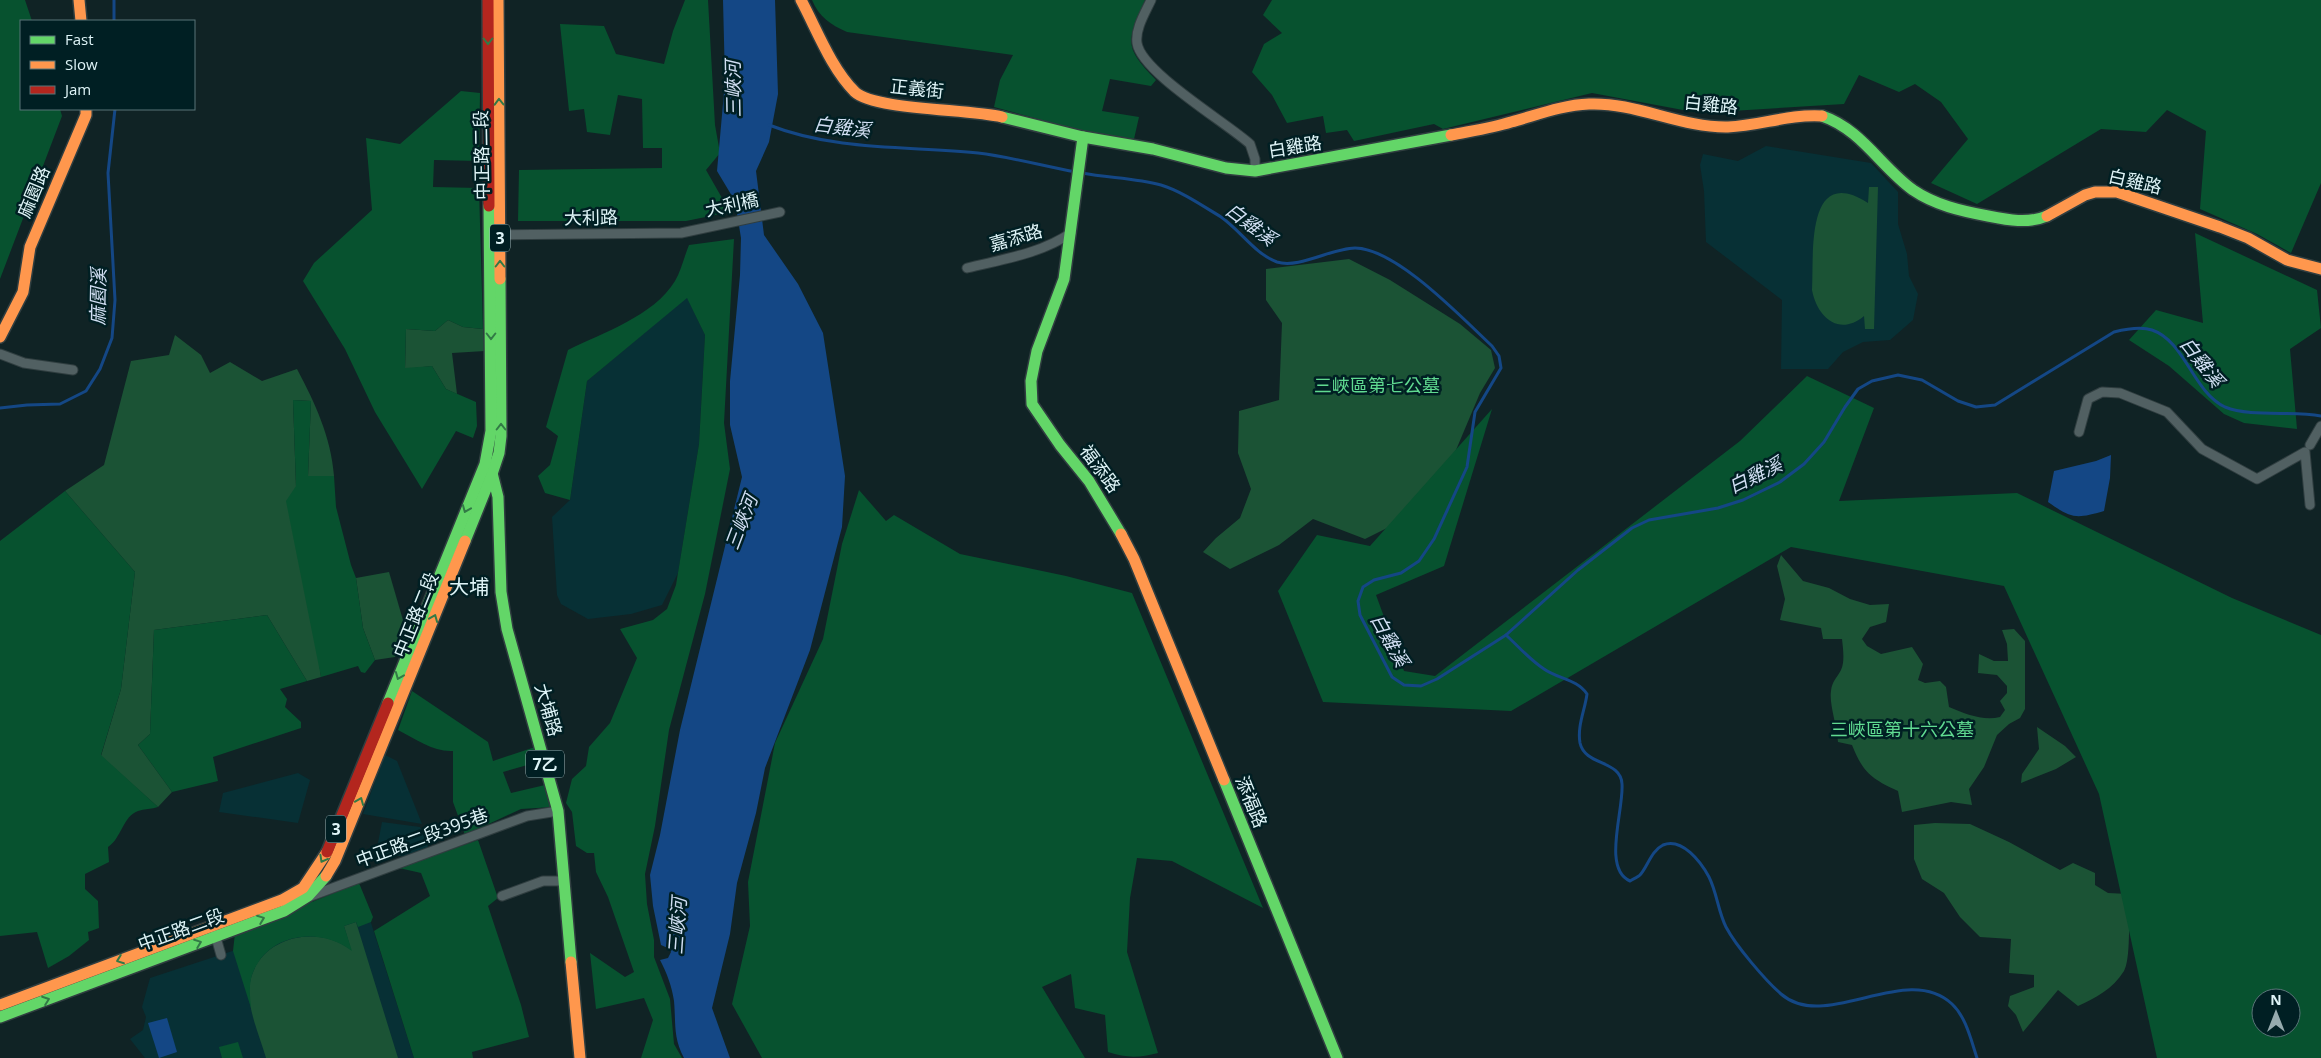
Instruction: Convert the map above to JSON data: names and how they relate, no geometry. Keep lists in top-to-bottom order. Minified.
{"streets":{"street":["正義街","白雞路","中正路二段","麻園路","大利橋","大利路","3","嘉添路","福添路","大埔路","7乙","添福路","中正路二段395巷"]},"crossings":[["正義街","白雞路"],["中正路二段","大利路"],["中正路二段","大埔路"],["中正路二段","中正路二段395巷"],["大利橋","大利路"],["嘉添路","福添路"],["福添路","添福路"],["大埔路","中正路二段395巷"]],"districts":["大埔"],"water":["三峽河","白雞溪","麻園溪"],"parks":["三峽區第七公墓","三峽區第十六公墓"],"legend":["Fast","Slow","Jam"],"north":"top"}
